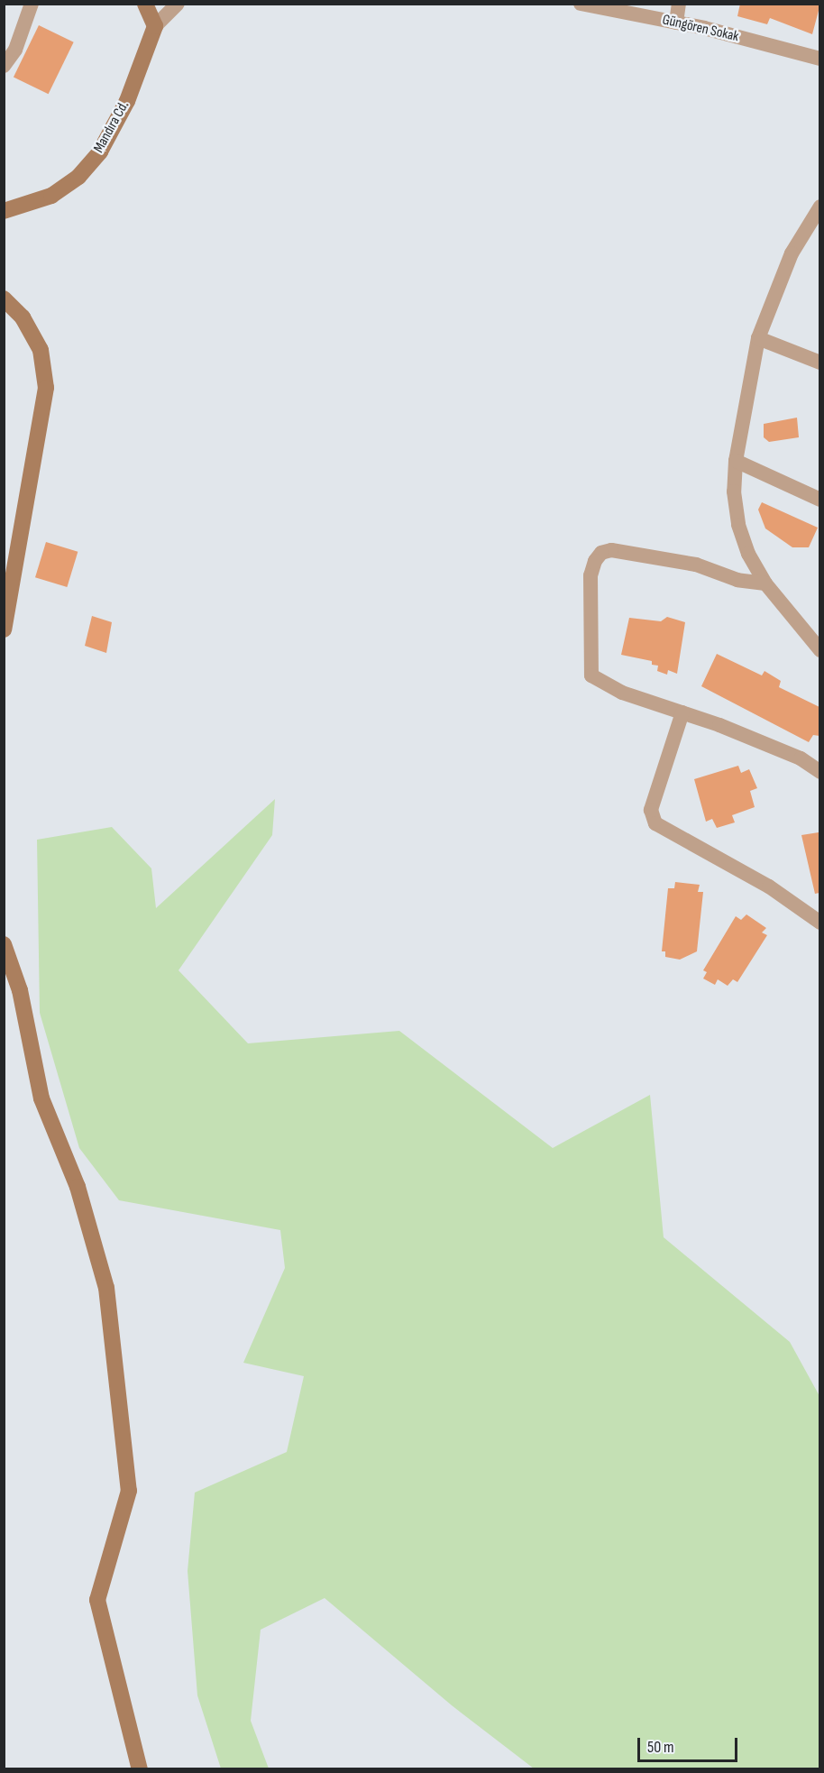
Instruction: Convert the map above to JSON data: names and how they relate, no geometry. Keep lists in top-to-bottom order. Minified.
{"streets":{"street":["Güngören Sokak","Mandıra Cd."]},"scale_bar":"50 m"}
